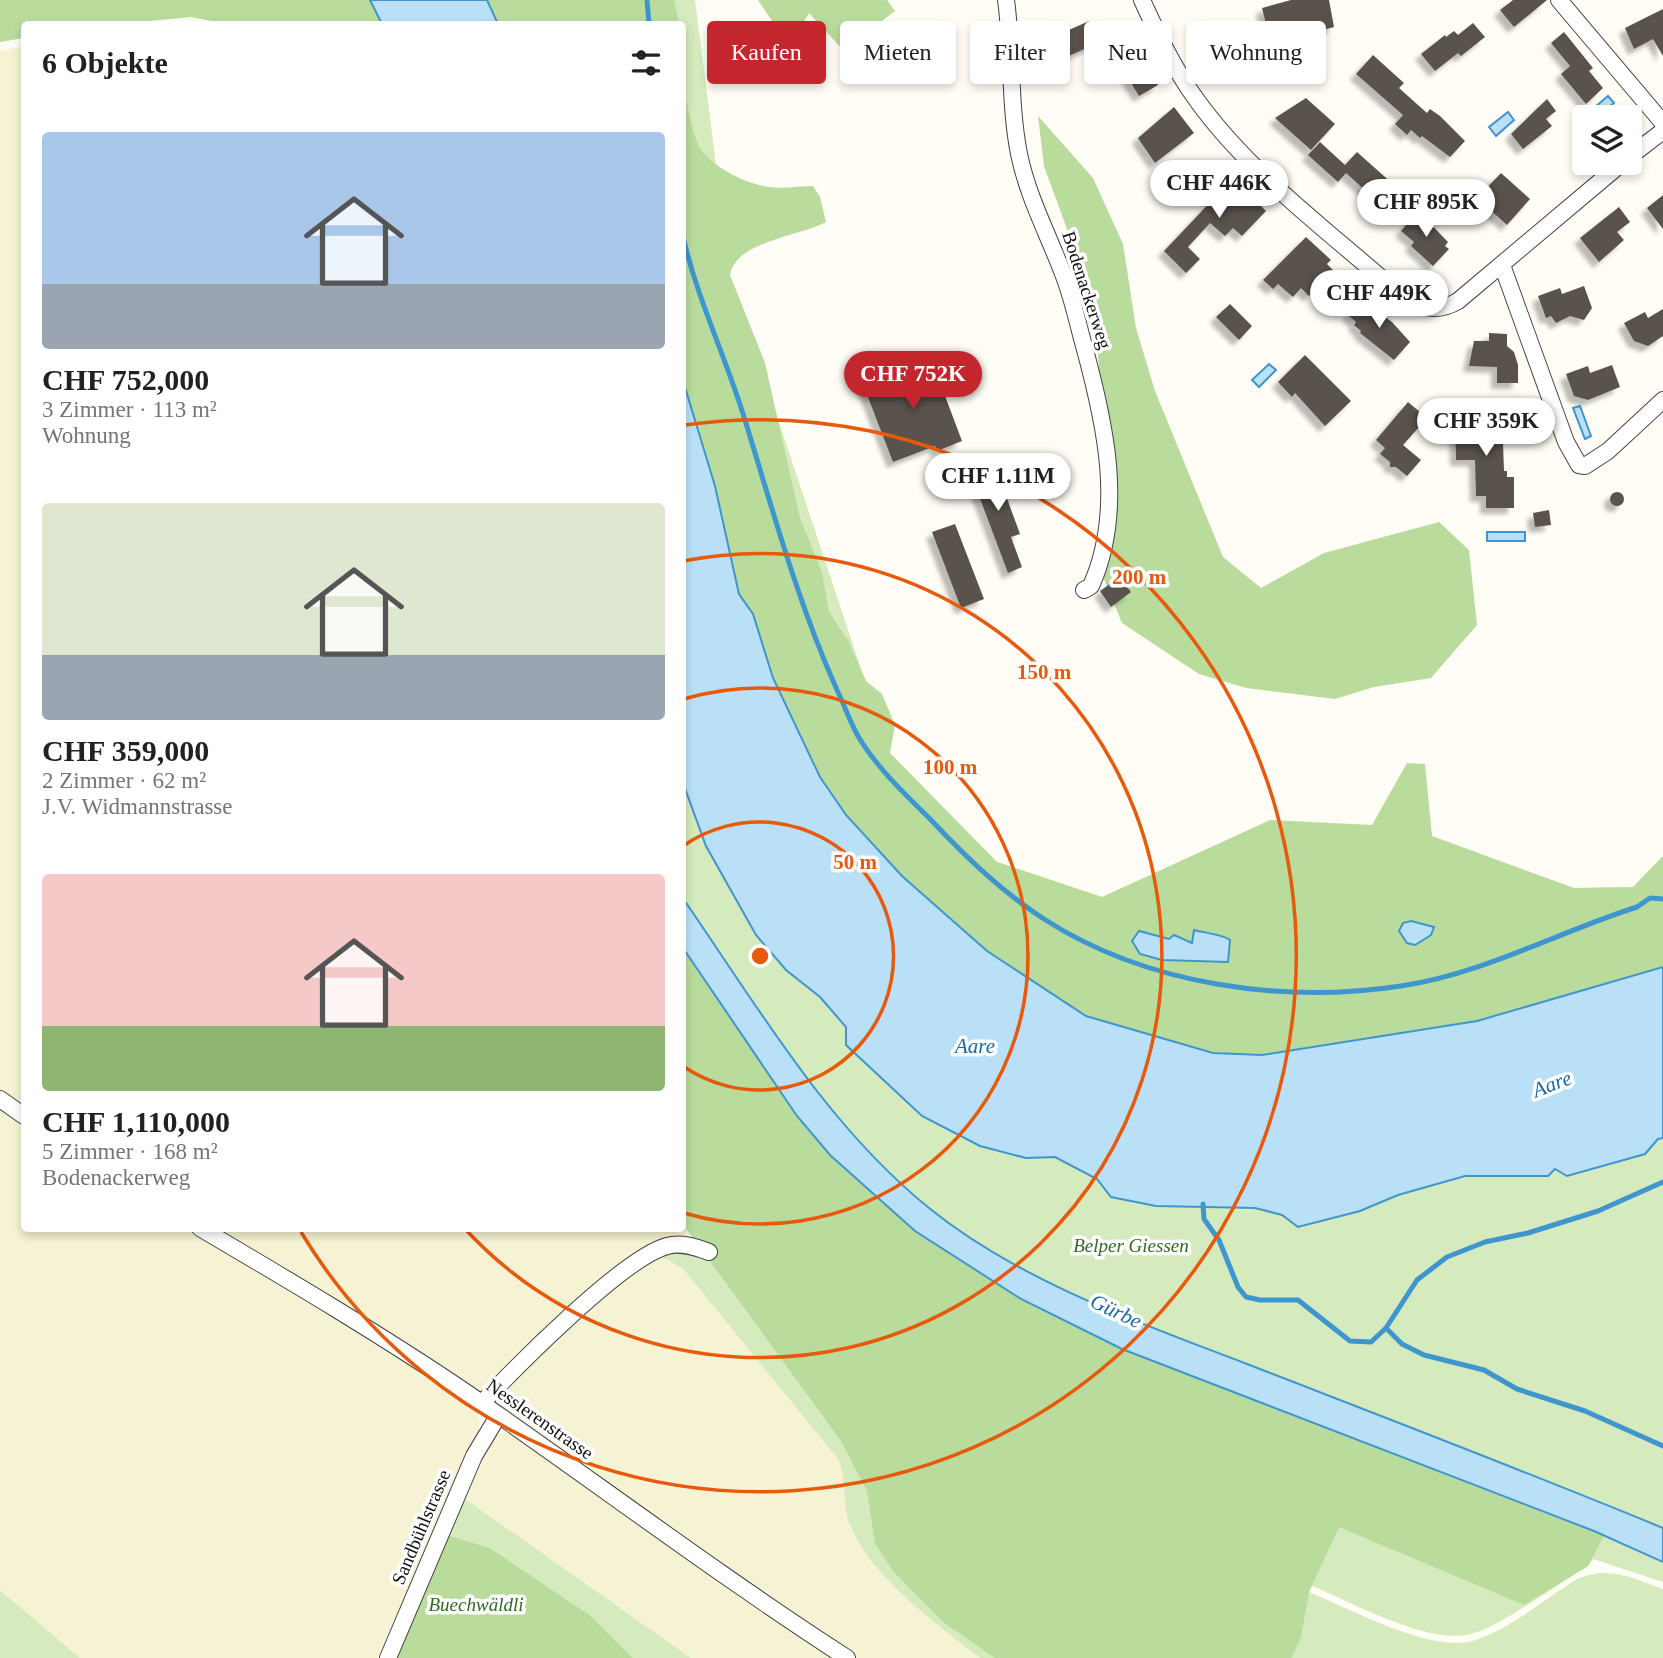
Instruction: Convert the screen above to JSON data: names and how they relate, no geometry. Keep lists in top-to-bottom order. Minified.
{"streets":{"street":["Bodenackerweg","Nesslerenstrasse","Sandbühlstrasse"]},"crossings":[["Nesslerenstrasse","Sandbühlstrasse"]],"water":["Aare","Gürbe"],"parks":["Belper Giessen","Buechwäldli"],"page":{"chip":["Kaufen","Mieten","Filter","Neu","Wohnung"],"heading":"6 Objekte","list":[{"name":"CHF 752,000","note":"3 Zimmer · 113 m² · Wohnung"},{"name":"CHF 359,000","note":"2 Zimmer · 62 m² · J.V. Widmannstrasse"},{"name":"CHF 1,110,000","note":"5 Zimmer · 168 m² · Bodenackerweg"}],"price":["CHF 446K","CHF 895K","CHF 449K","CHF 752K","CHF 359K","CHF 1.11M"]},"rings":["200 m","150 m","100 m","50 m"]}
